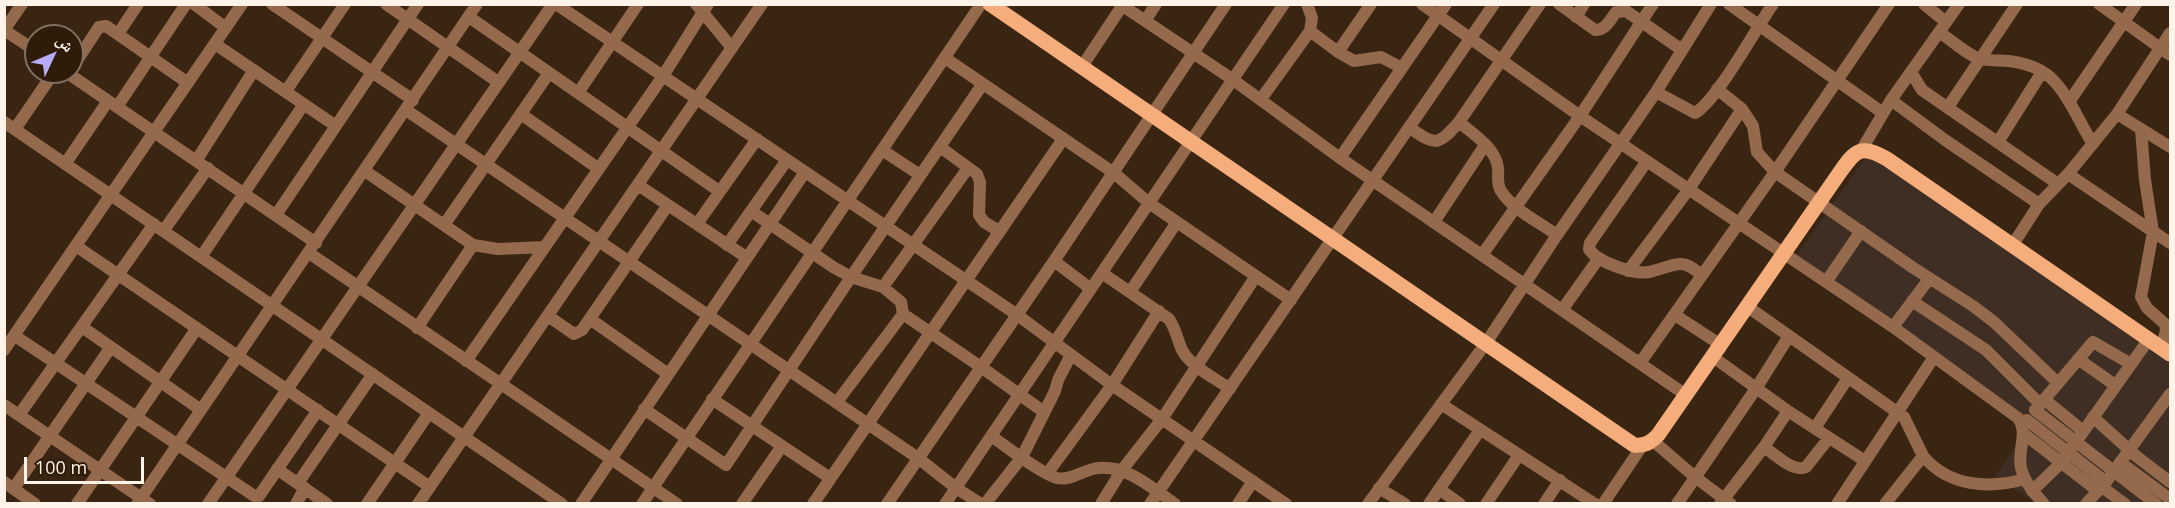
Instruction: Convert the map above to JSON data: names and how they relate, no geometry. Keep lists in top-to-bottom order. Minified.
{"scale_bar":"100 m","north":"top right"}
